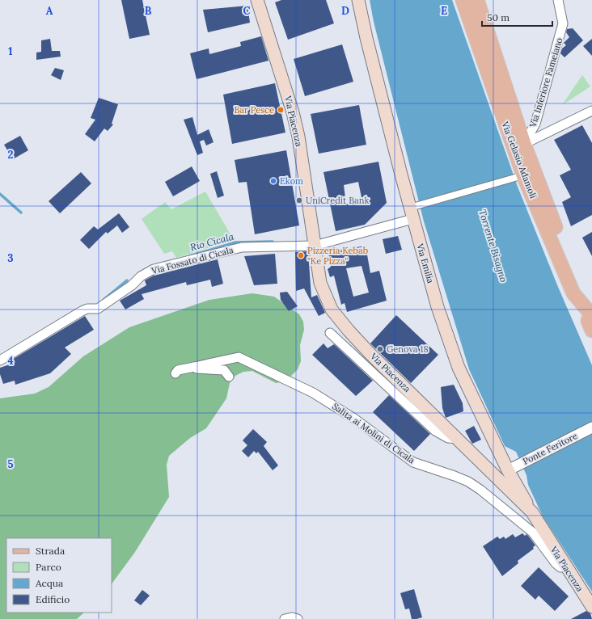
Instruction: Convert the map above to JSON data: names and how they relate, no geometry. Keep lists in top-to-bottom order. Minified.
{"streets":{"main road":["Via Piacenza","Via Gelasio Adamoli","Via Emilia"],"street":["Via Inferiore Fameiano","Via Fossato di Cicala","Salita ai Molini di Cicala","Ponte Feritore"]},"crossings":[["Via Inferiore Fameiano","Via Gelasio Adamoli"],["Via Piacenza","Via Fossato di Cicala"],["Via Piacenza","Via Emilia"],["Via Piacenza","Salita ai Molini di Cicala"],["Via Emilia","Ponte Feritore"]],"water":["Rio Cicala","Torrente Bisagno"],"places":["Bar Pesce","Ekom","UniCredit Bank","Pizzeria Kebab \"Ke Pizza\"","Genova 18"],"legend":["Strada","Parco","Acqua","Edificio"],"scale_bar":"50 m","grid":{"columns":["A","B","C","D","E"],"rows":["1","2","3","4","5"]}}
